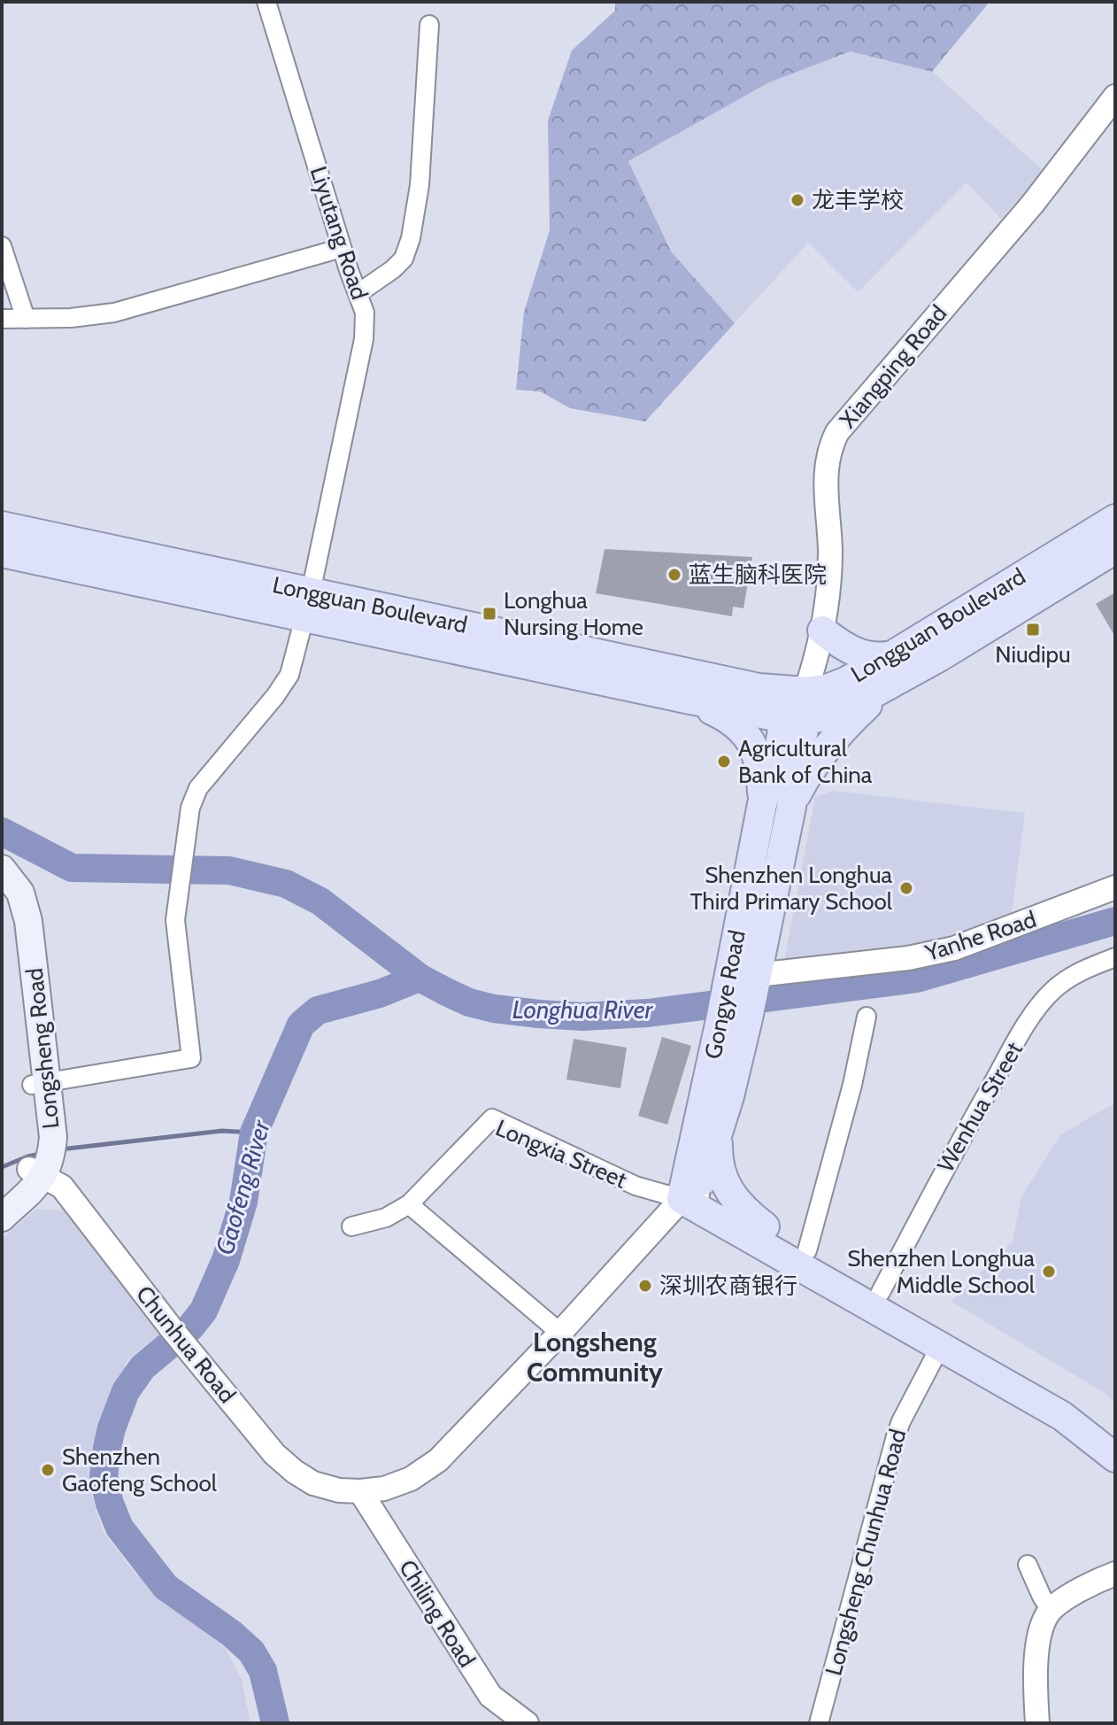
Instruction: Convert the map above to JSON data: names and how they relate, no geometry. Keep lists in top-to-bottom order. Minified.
{"streets":{"main road":["Longguan Boulevard","Gongye Road","Longsheng Road"],"street":["Liyutang Road","Xiangping Road","Yanhe Road","Wenhua Street","Longxia Street","Chunhua Road","Longsheng Chunhua Road","Chiling Road"]},"crossings":[["Liyutang Road","Longguan Boulevard"],["Liyutang Road","Longsheng Road"],["Xiangping Road","Longguan Boulevard"],["Xiangping Road","Gongye Road"],["Longguan Boulevard","Gongye Road"],["Yanhe Road","Gongye Road"],["Gongye Road","Longxia Street"],["Gongye Road","Chunhua Road"],["Longsheng Road","Chunhua Road"],["Longxia Street","Chunhua Road"],["Chunhua Road","Chiling Road"]],"districts":["Longsheng Community"],"water":["Longhua River","Gaofeng River"],"places":{"other":["龙丰学校","蓝生脑科医院","Agricultural Bank of China","Shenzhen Longhua Third Primary School","Shenzhen Longhua Middle School","深圳农商银行","Shenzhen Gaofeng School"],"transit":["Longhua Nursing Home","Niudipu"]}}
